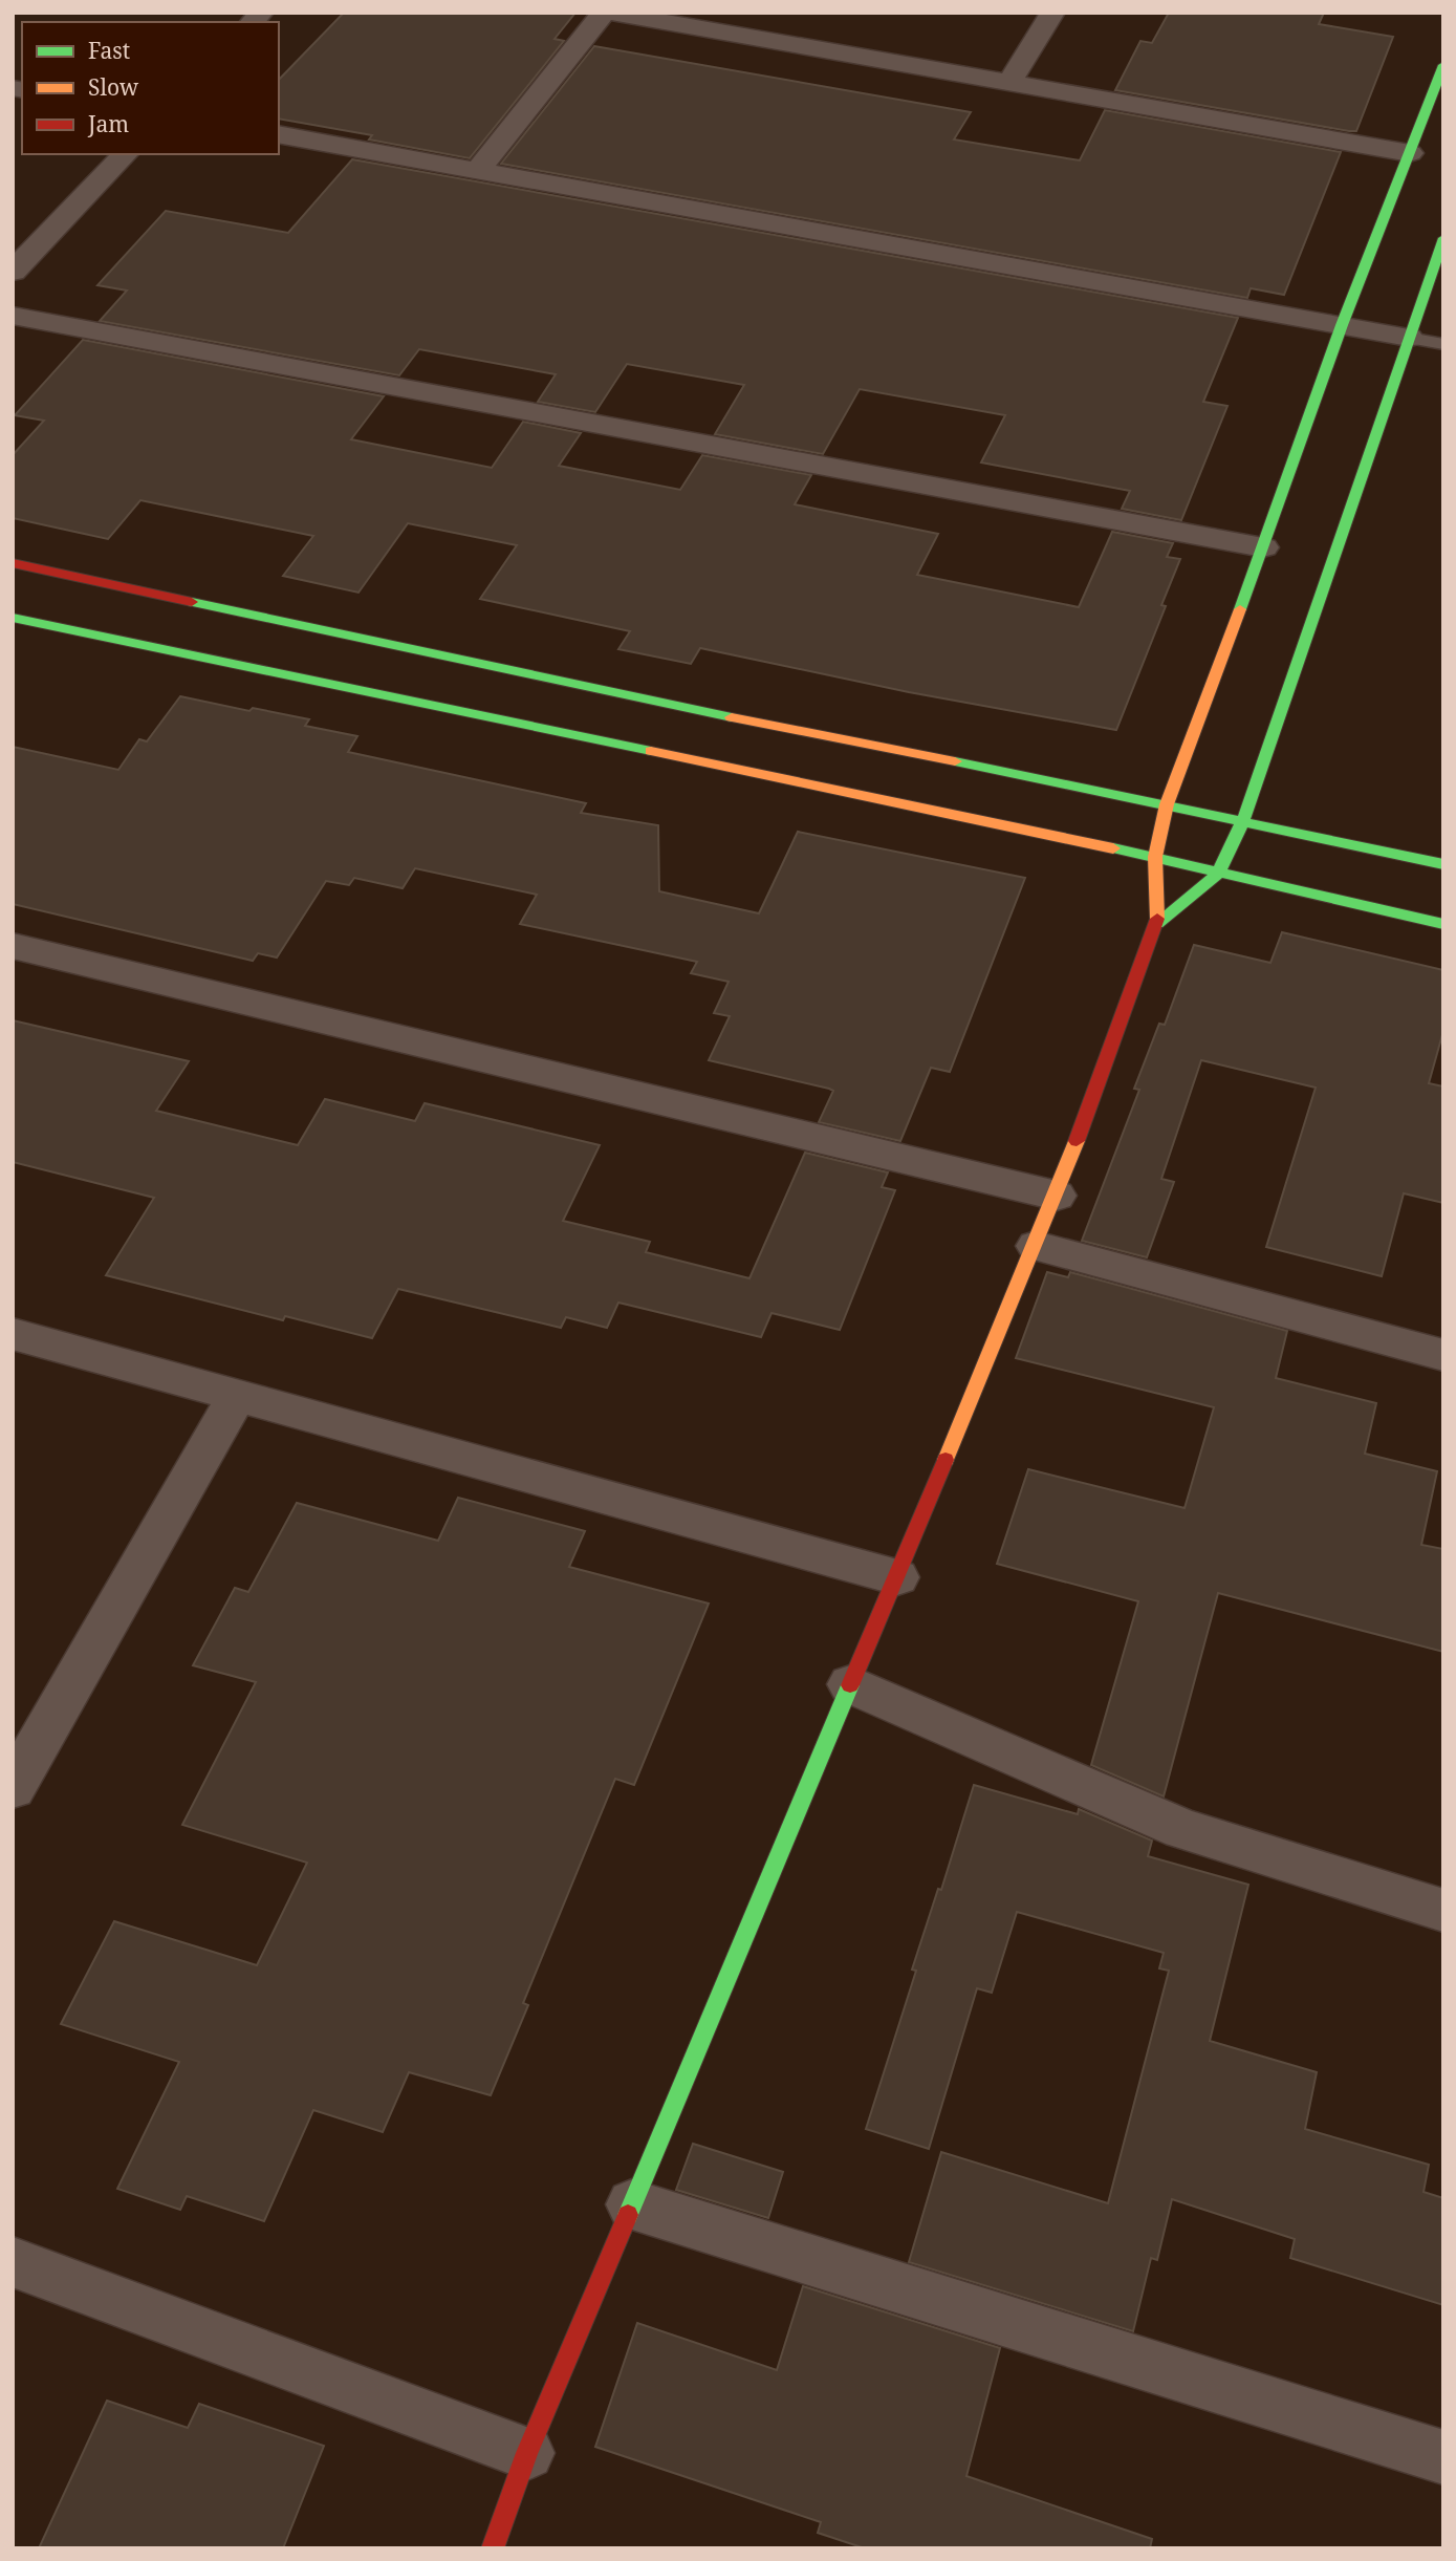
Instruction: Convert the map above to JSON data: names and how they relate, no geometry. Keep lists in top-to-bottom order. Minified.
{"legend":["Fast","Slow","Jam"]}
